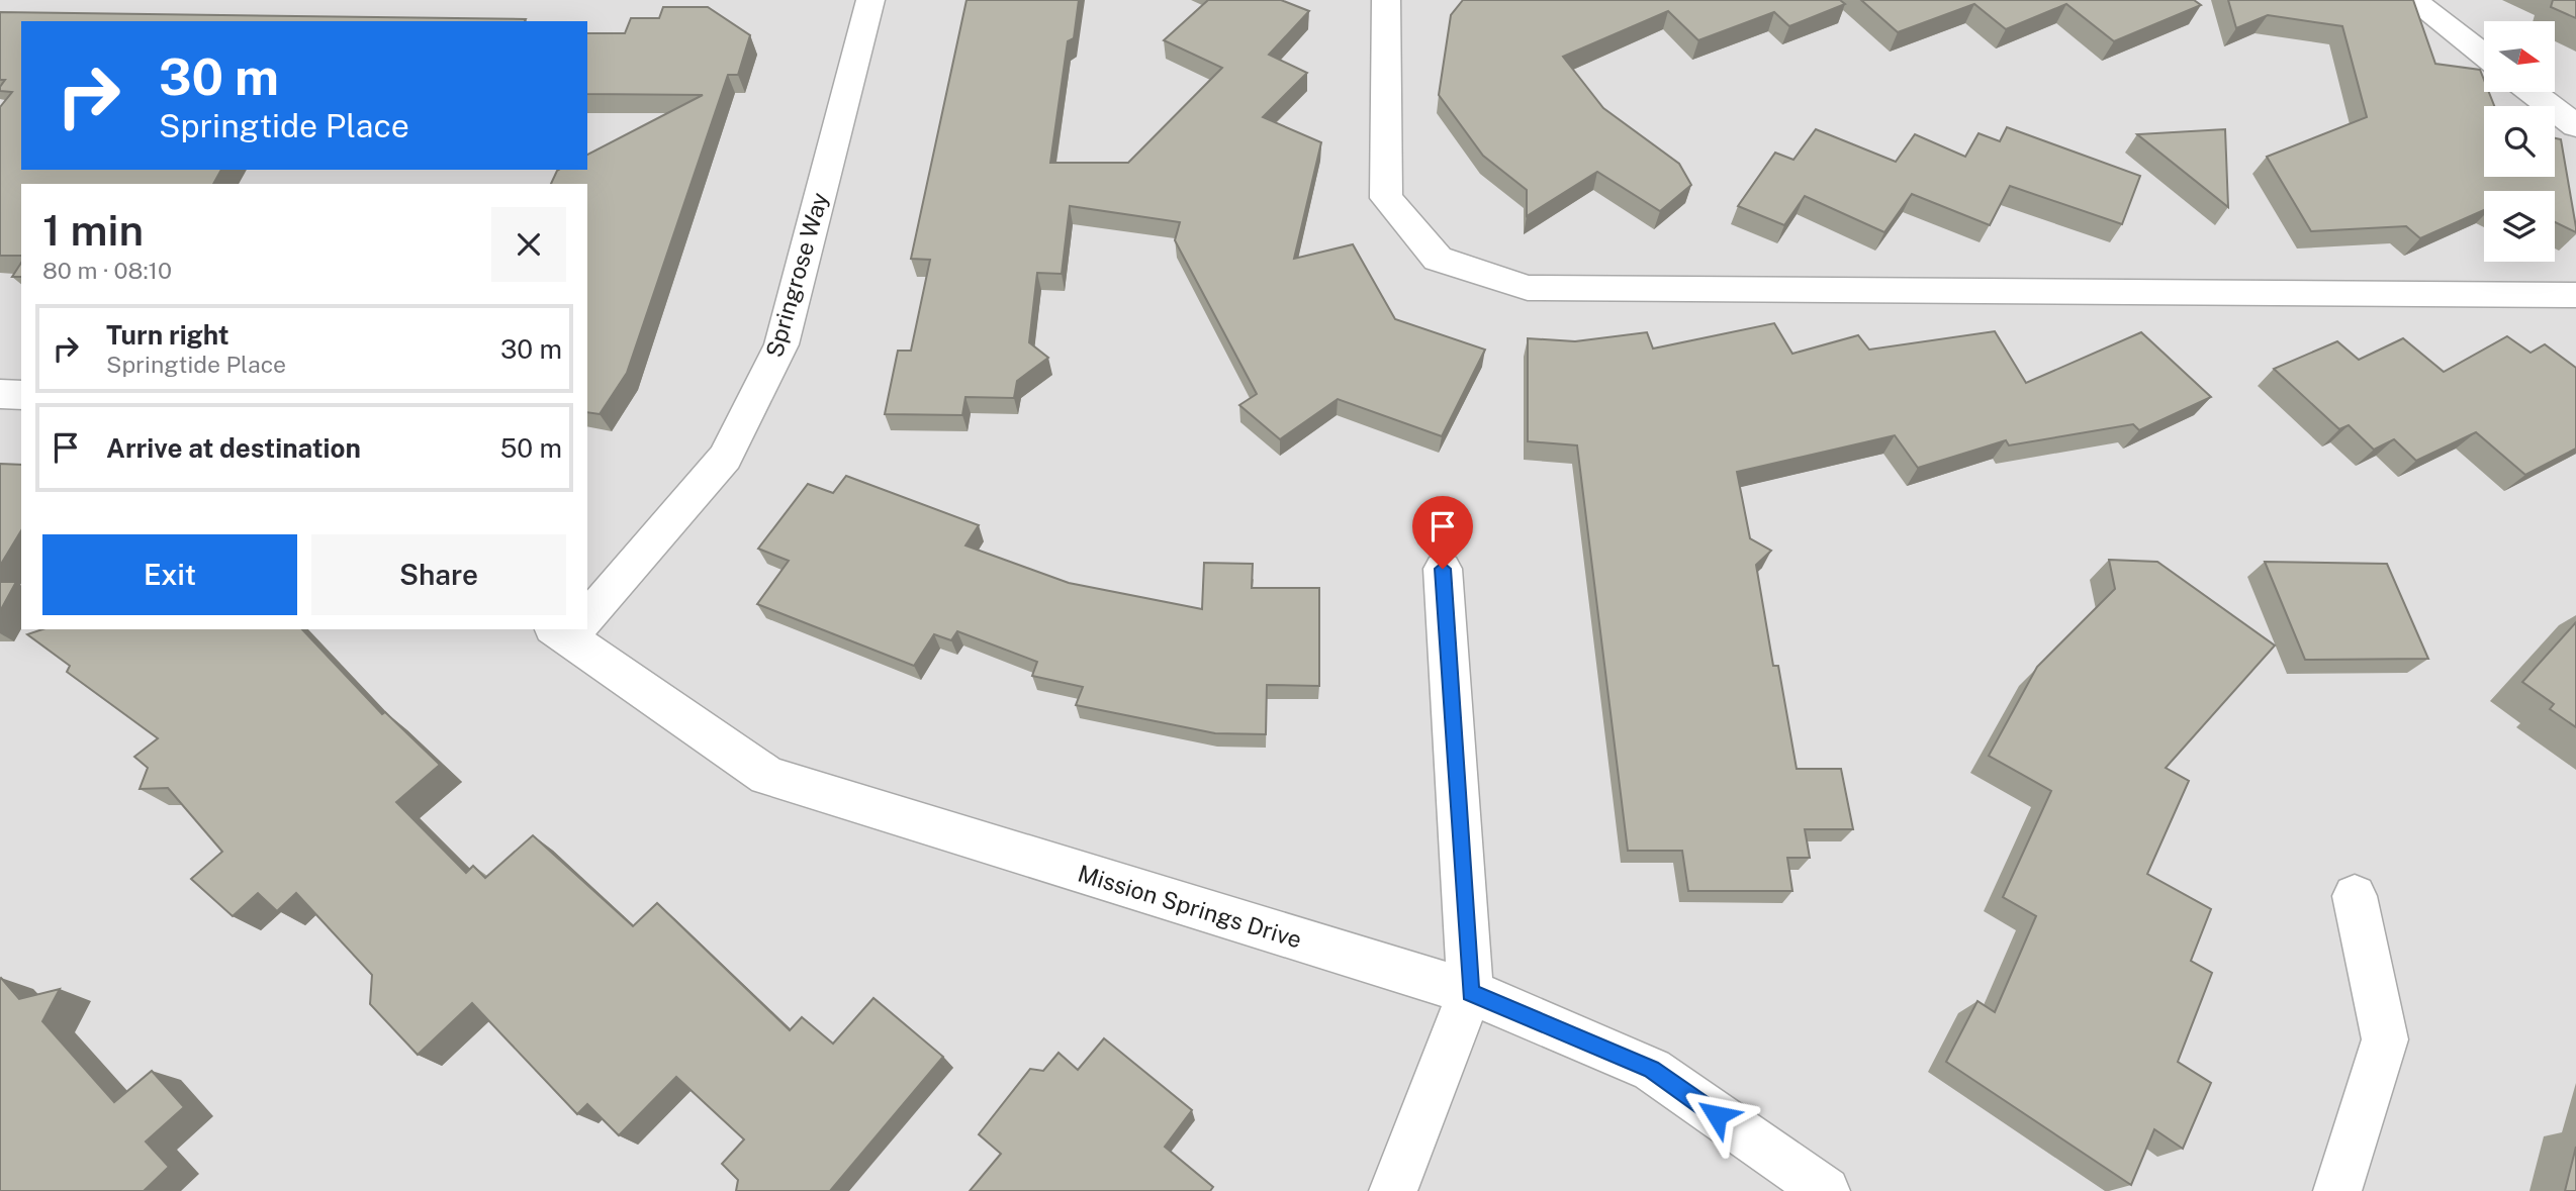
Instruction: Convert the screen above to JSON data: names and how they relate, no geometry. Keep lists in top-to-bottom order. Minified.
{"streets":{"street":["Springrose Way","Mission Springs Drive"]},"north":"right","page":{"turn":["30 m","Springtide Place"],"heading":["1 min","80 m · 08:10"],"list":[{"name":"Turn right","note":"Springtide Place","value":"30 m"},{"name":"Arrive at destination","value":"50 m"}],"buttons":["Exit","Share"]}}
